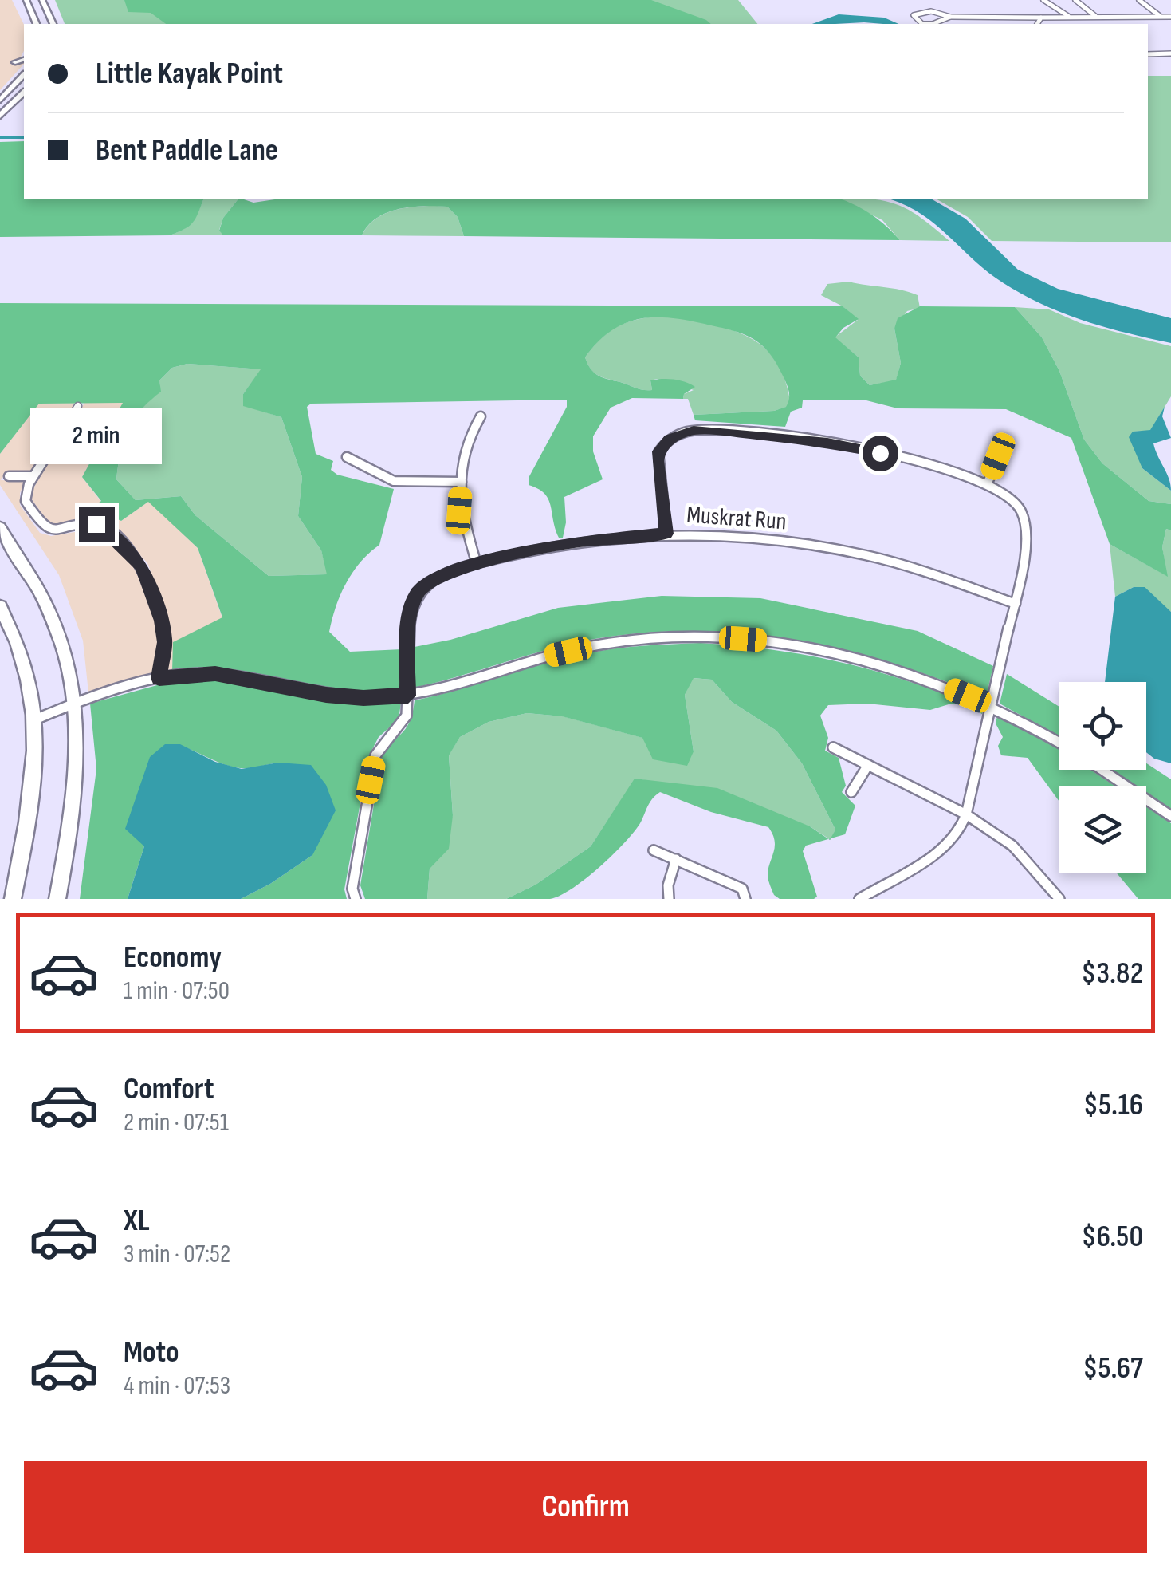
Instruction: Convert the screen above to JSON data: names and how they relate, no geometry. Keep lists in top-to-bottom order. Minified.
{"streets":{"street":["Muskrat Run"]},"page":{"banner":["Little Kayak Point","Bent Paddle Lane"],"bubble":"2 min","list":[{"name":"Economy","note":"1 min · 07:50","value":"$3.82"},{"name":"Comfort","note":"2 min · 07:51","value":"$5.16"},{"name":"XL","note":"3 min · 07:52","value":"$6.50"},{"name":"Moto","note":"4 min · 07:53","value":"$5.67"}],"buttons":"Confirm"}}
